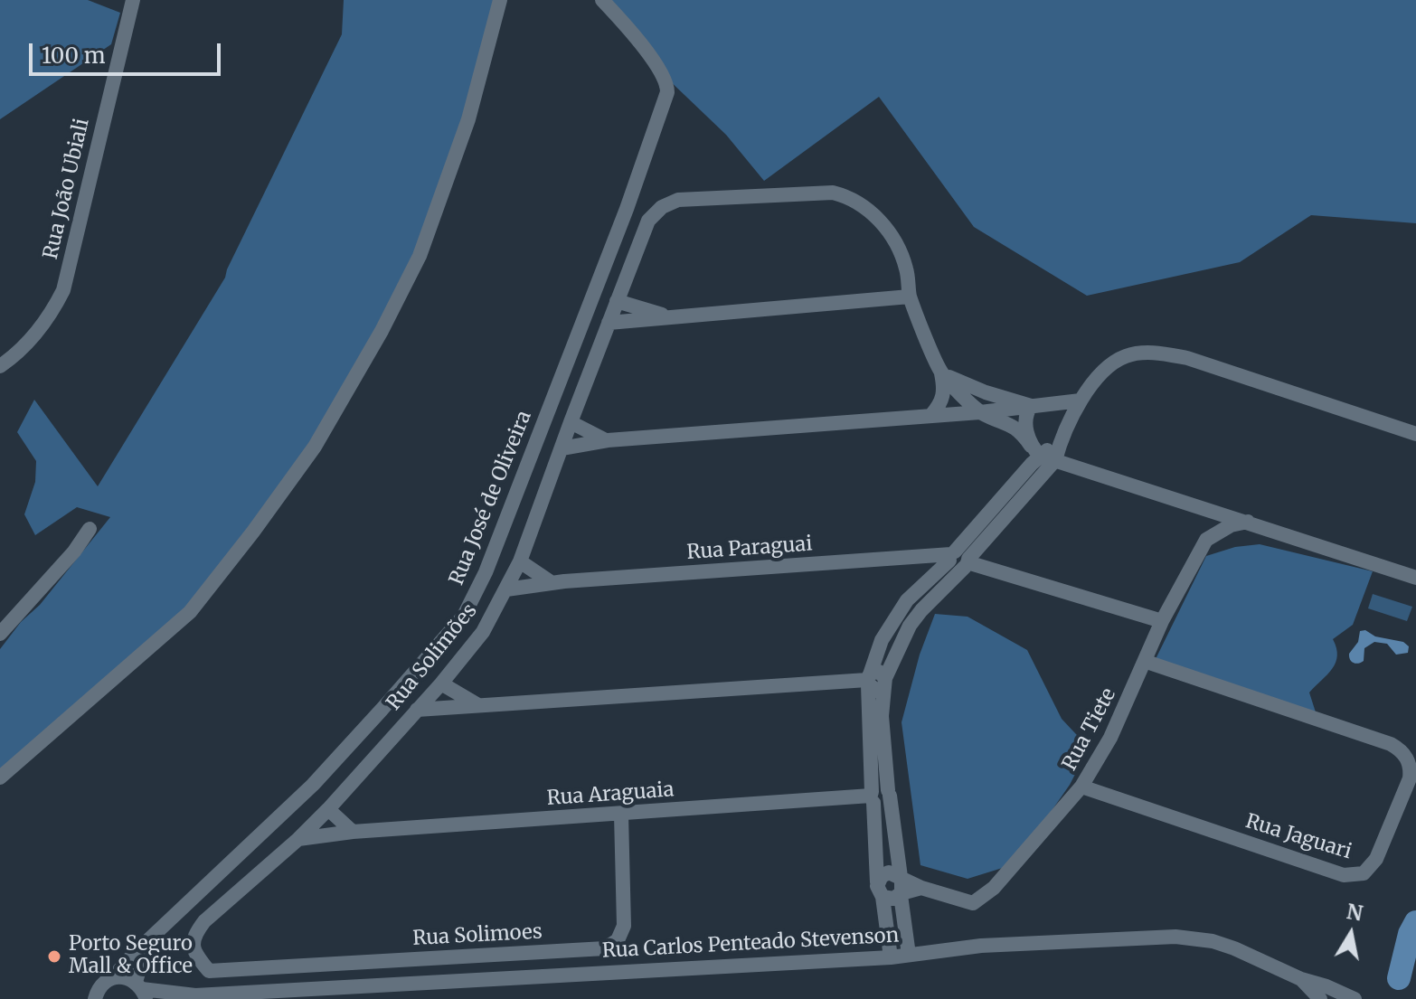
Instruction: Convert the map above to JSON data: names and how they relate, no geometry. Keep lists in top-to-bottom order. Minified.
{"streets":{"street":["Rua João Ubiali","Rua José de Oliveira","Rua Paraguai","Rua Solimões","Rua Tiete","Rua Araguaia","Rua Jaguari","Rua Solimoes","Rua Carlos Penteado Stevenson"]},"crossings":[["Rua José de Oliveira","Rua Carlos Penteado Stevenson"],["Rua Paraguai","Rua Solimões"],["Rua Solimões","Rua Araguaia"],["Rua Solimões","Rua Solimoes"],["Rua Tiete","Rua Jaguari"],["Rua Araguaia","Rua Solimoes"]],"places":["Porto Seguro Mall & Office"],"scale_bar":"100 m","north":"top"}
